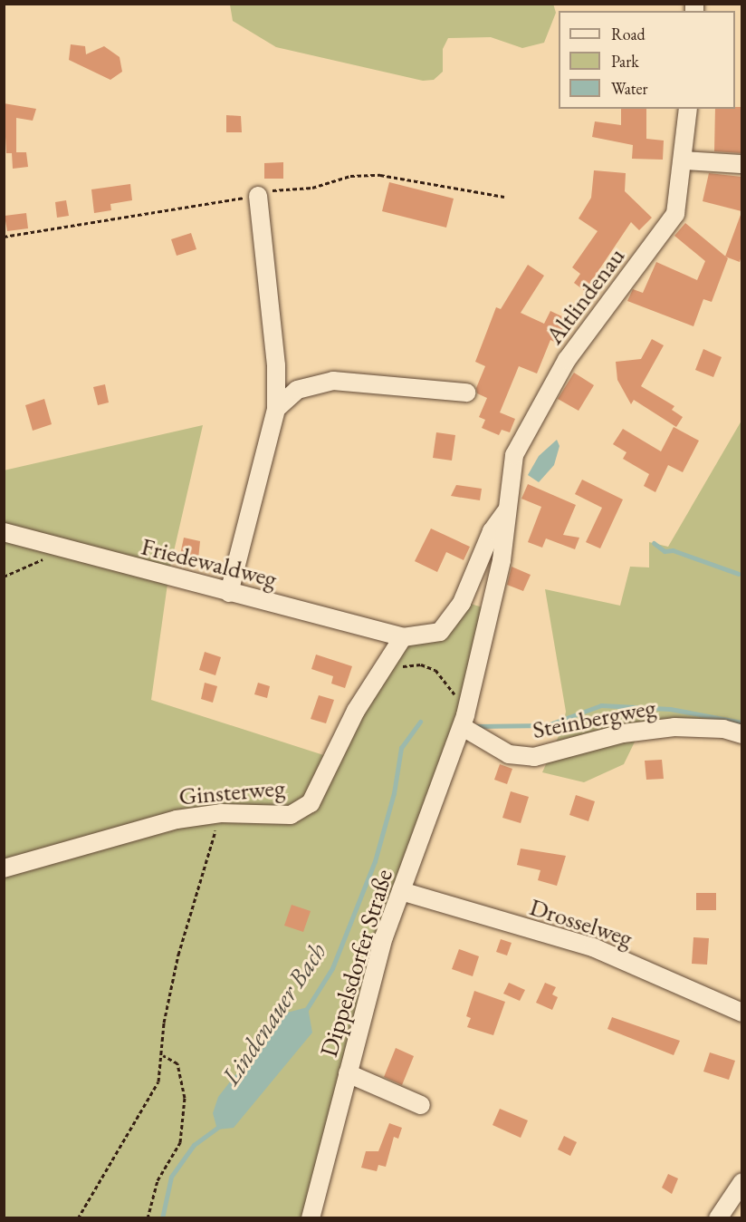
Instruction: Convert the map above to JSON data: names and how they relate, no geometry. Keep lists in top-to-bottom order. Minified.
{"streets":{"street":["Altlindenau","Friedewaldweg","Steinbergweg","Ginsterweg","Drosselweg","Dippelsdorfer Straße"]},"crossings":[["Altlindenau","Friedewaldweg"],["Altlindenau","Steinbergweg"],["Altlindenau","Ginsterweg"],["Altlindenau","Dippelsdorfer Straße"],["Friedewaldweg","Ginsterweg"],["Steinbergweg","Dippelsdorfer Straße"],["Drosselweg","Dippelsdorfer Straße"]],"water":["Lindenauer Bach"],"legend":["Road","Park","Water"]}
